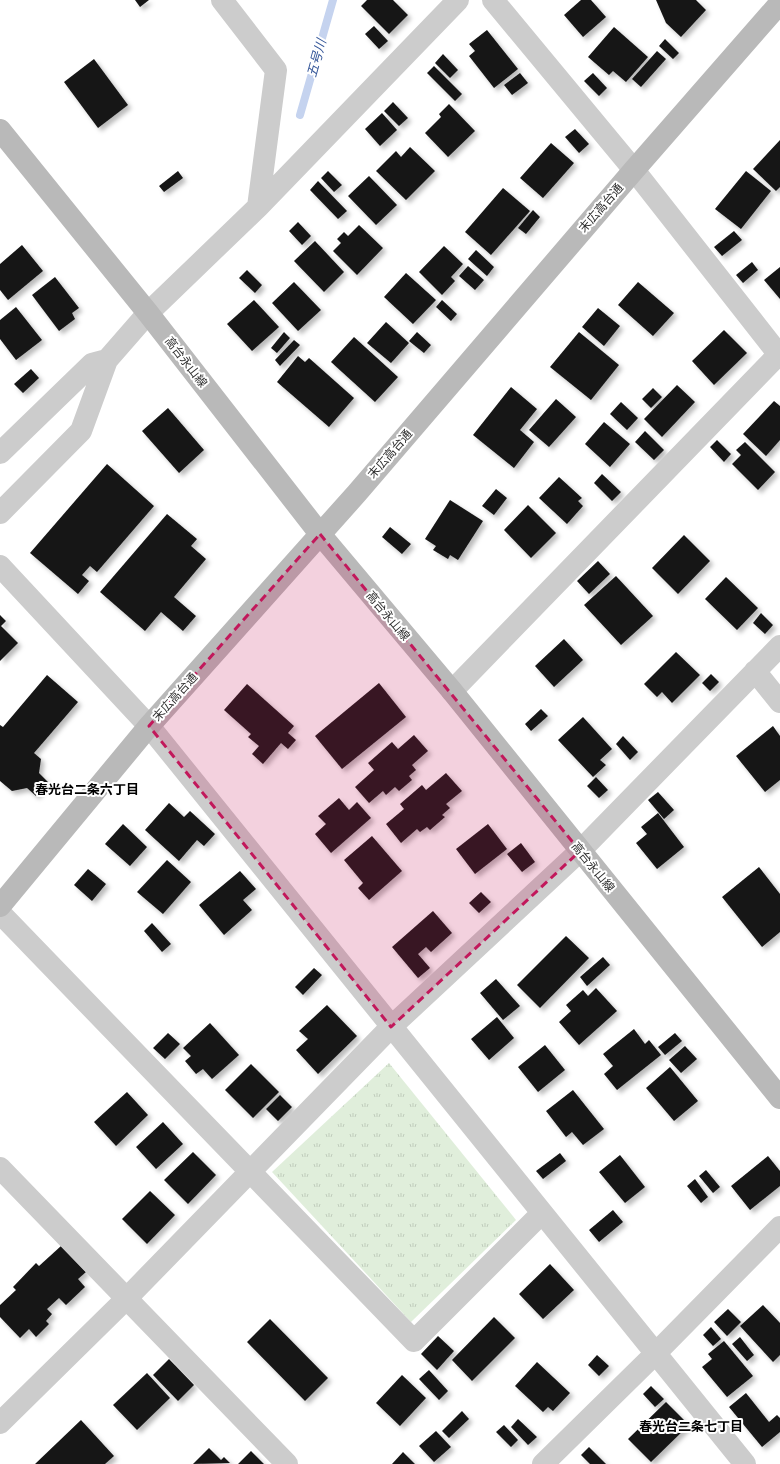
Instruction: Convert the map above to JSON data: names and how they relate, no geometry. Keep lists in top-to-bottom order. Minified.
{"streets":{"street":["末広高台通","高台永山線"]},"crossings":[["末広高台通","高台永山線"]],"districts":["春光台二条六丁目","春光台二条七丁目"],"water":["五号川"]}
